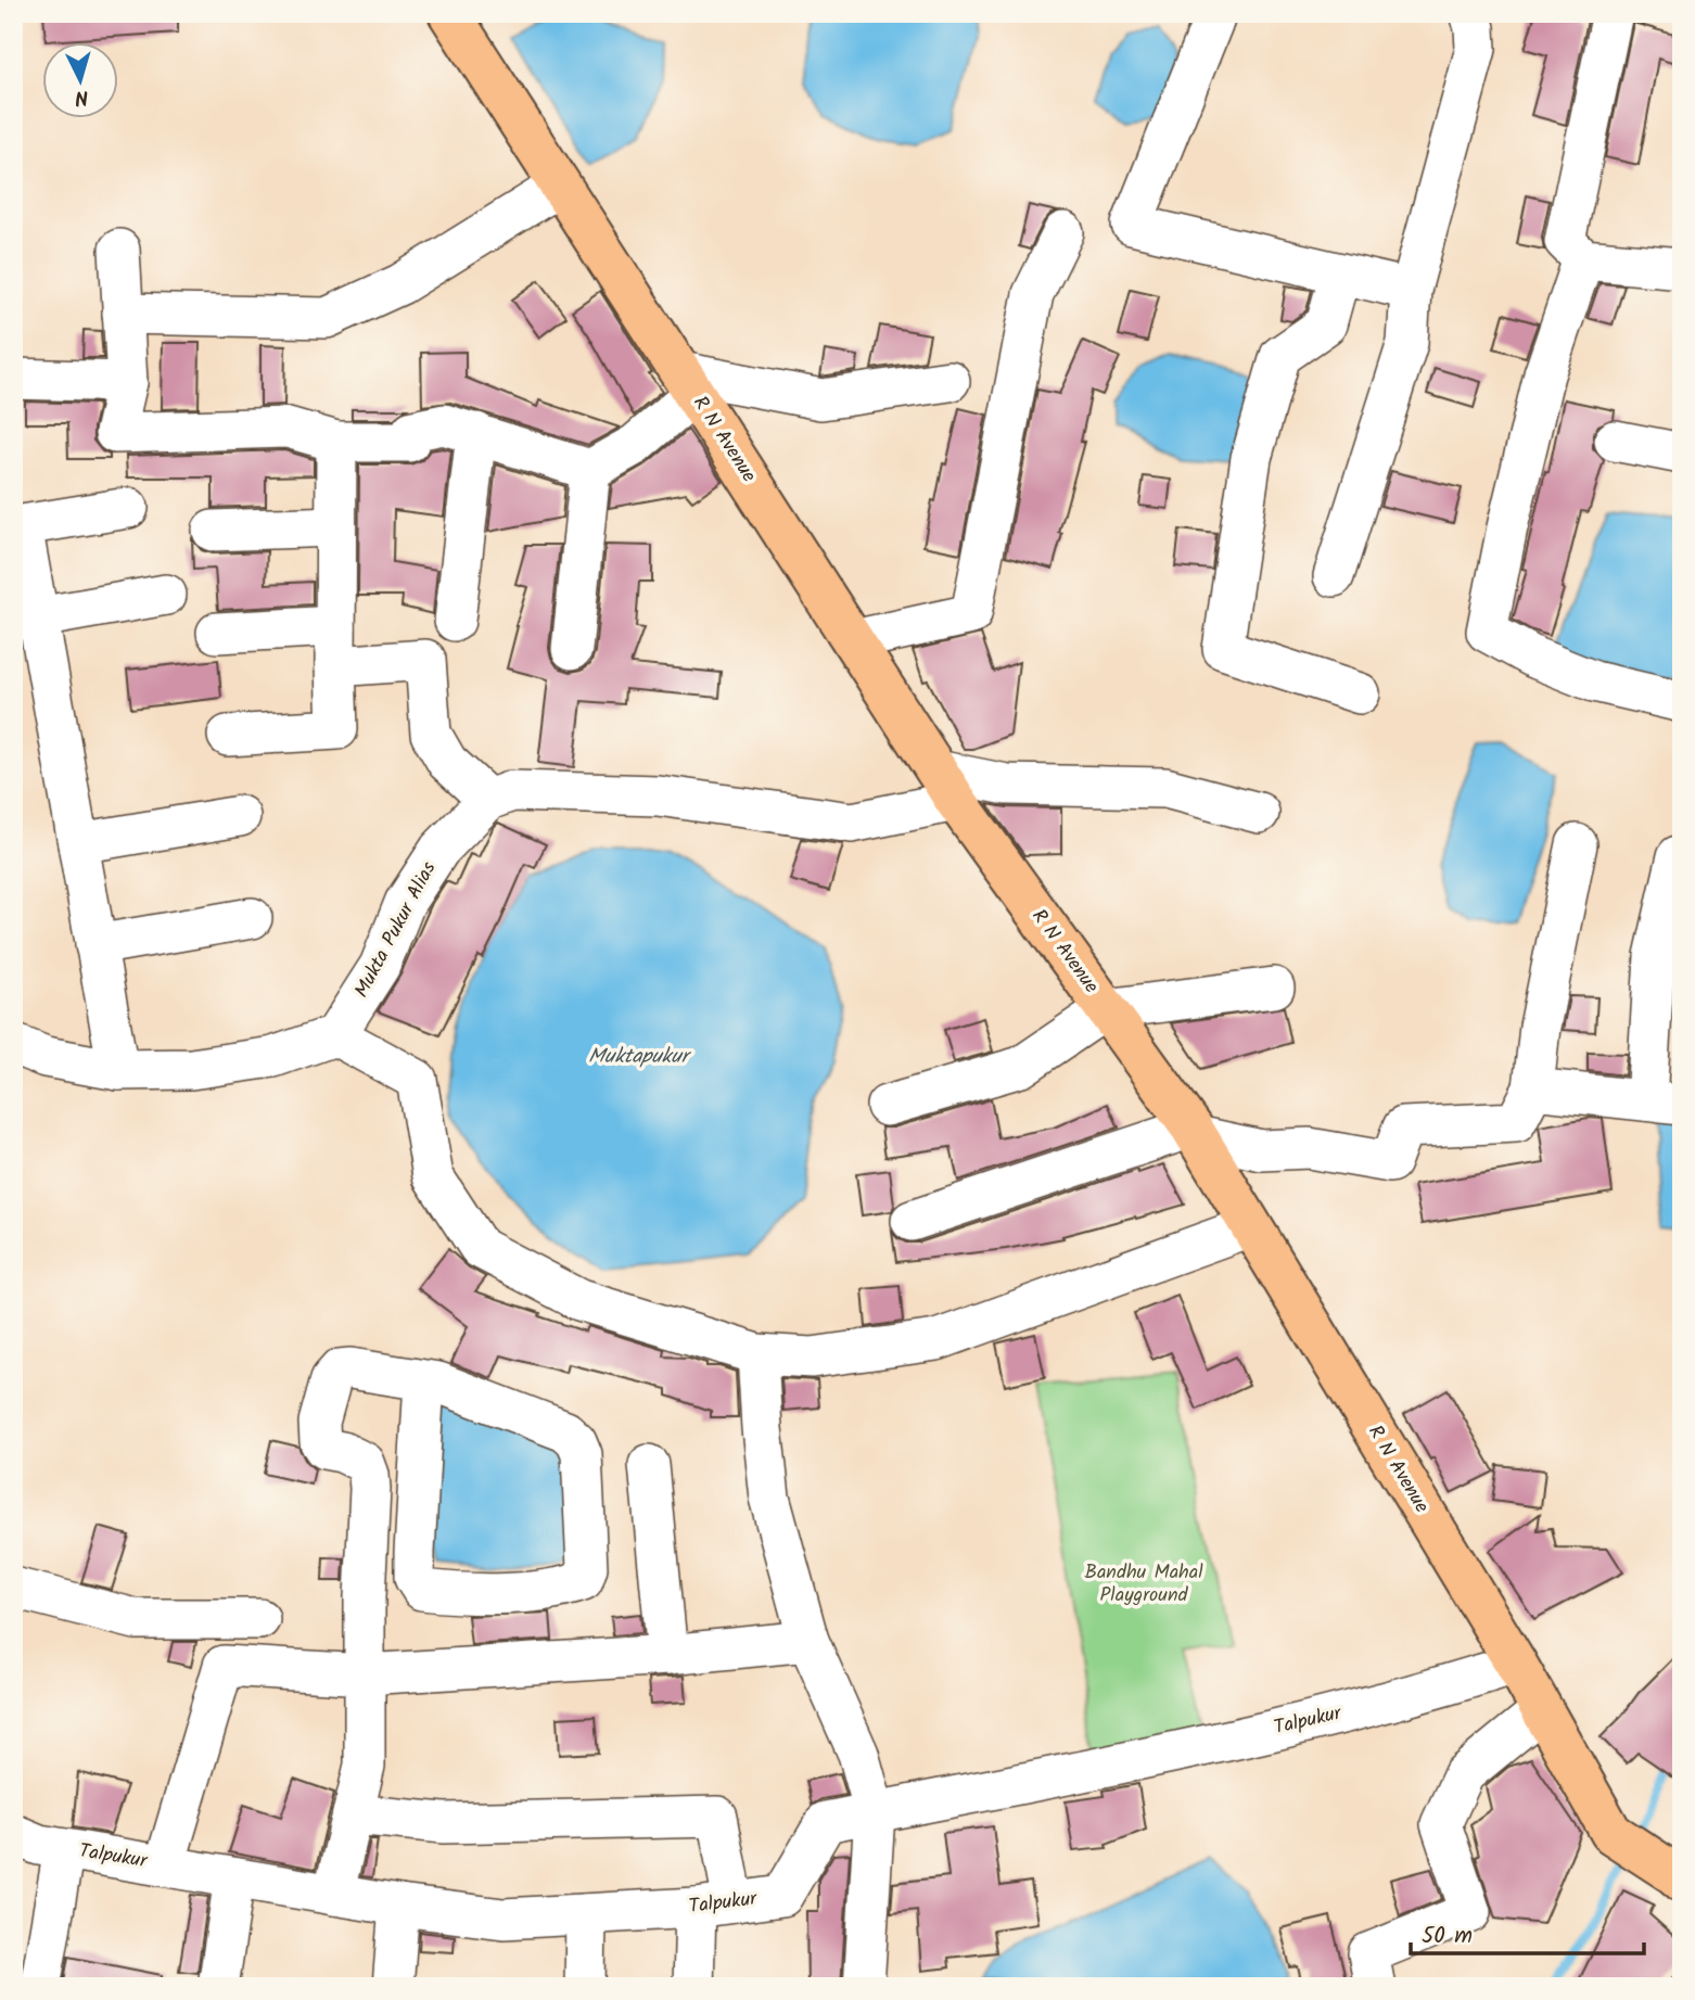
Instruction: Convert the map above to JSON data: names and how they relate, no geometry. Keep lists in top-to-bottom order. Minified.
{"streets":{"main road":["R N Avenue"],"street":["Mukta Pukur Alias","Talpukur"]},"crossings":[["R N Avenue","Talpukur"]],"water":["Muktapukur"],"parks":["Bandhu Mahal Playground"],"scale_bar":"50 m","north":"bottom"}
